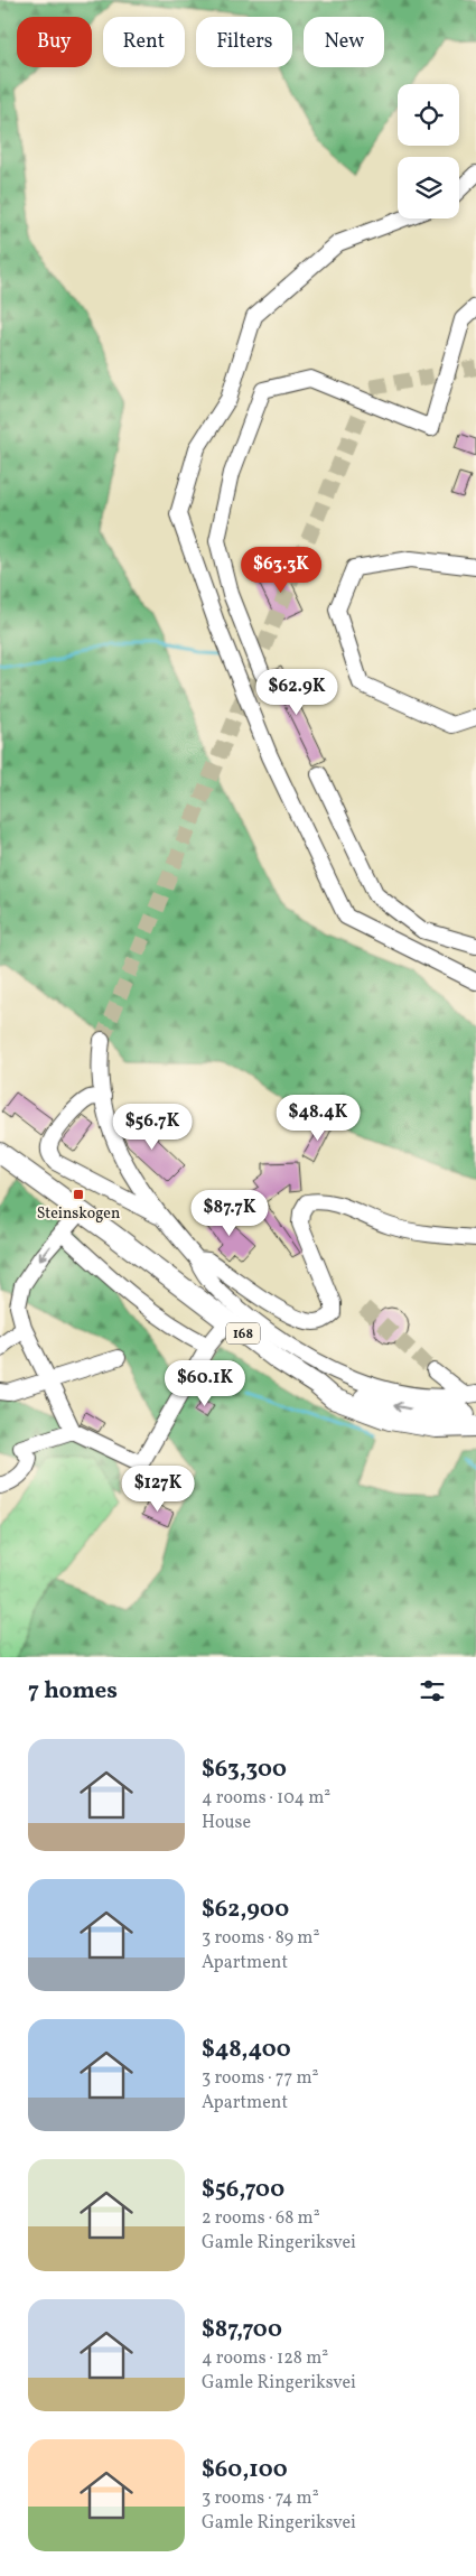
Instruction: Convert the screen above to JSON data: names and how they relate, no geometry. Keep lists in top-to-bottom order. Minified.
{"streets":{"main road":["168"]},"places":{"transit":["Steinskogen"]},"page":{"chip":["Buy","Rent","Filters","New"],"price":["$63.3K","$62.9K","$48.4K","$56.7K","$87.7K","$60.1K","$127K"],"heading":"7 homes","list":[{"name":"$63,300","note":"4 rooms · 104 m² · House"},{"name":"$62,900","note":"3 rooms · 89 m² · Apartment"},{"name":"$48,400","note":"3 rooms · 77 m² · Apartment"},{"name":"$56,700","note":"2 rooms · 68 m² · Gamle Ringeriksvei"},{"name":"$87,700","note":"4 rooms · 128 m² · Gamle Ringeriksvei"},{"name":"$60,100","note":"3 rooms · 74 m² · Gamle Ringeriksvei"}]}}
